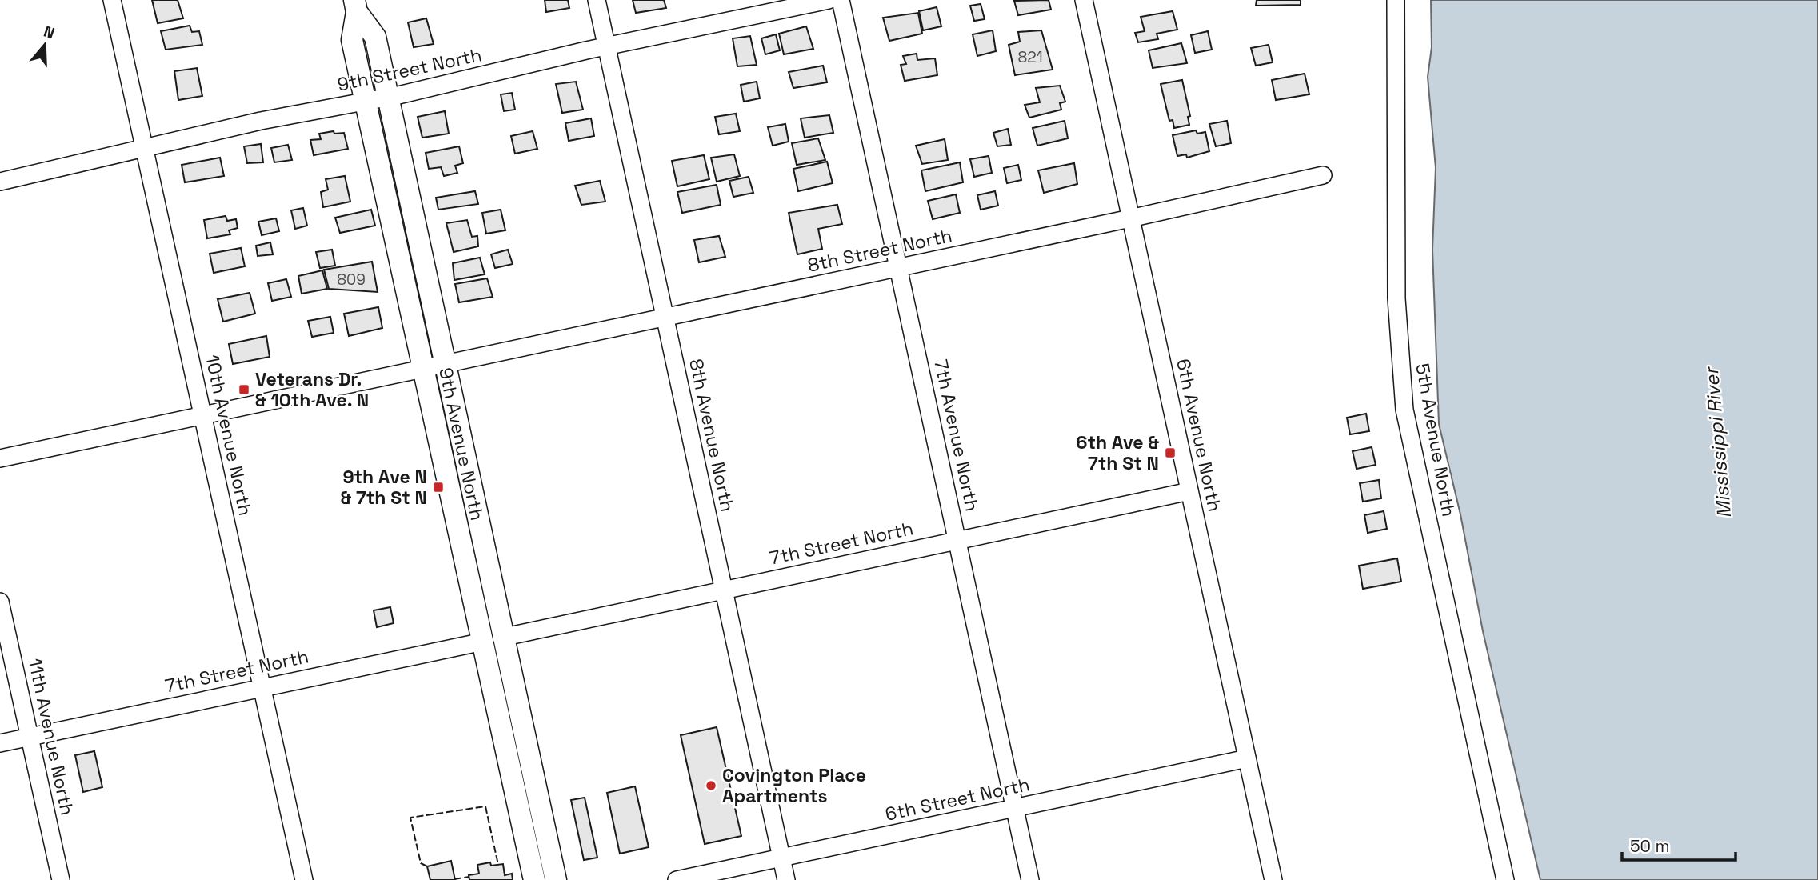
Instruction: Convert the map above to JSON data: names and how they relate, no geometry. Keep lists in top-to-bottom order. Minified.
{"streets":{"main road":["9th Avenue North"],"street":["9th Street North","8th Street North","10th Avenue North","8th Avenue North","7th Avenue North","6th Avenue North","5th Avenue North","7th Street North","11th Avenue North","6th Street North"]},"crossings":[["9th Street North","10th Avenue North"],["9th Street North","8th Avenue North"],["9th Street North","9th Avenue North"],["8th Street North","10th Avenue North"],["8th Street North","8th Avenue North"],["8th Street North","7th Avenue North"],["8th Street North","6th Avenue North"],["8th Street North","9th Avenue North"],["10th Avenue North","7th Street North"],["8th Avenue North","7th Street North"],["8th Avenue North","6th Street North"],["7th Avenue North","7th Street North"],["7th Avenue North","6th Street North"],["6th Avenue North","7th Street North"],["6th Avenue North","6th Street North"],["9th Avenue North","7th Street North"],["7th Street North","11th Avenue North"]],"water":["Mississippi River"],"places":{"transit":["Veterans Dr. & 10th Ave. N","6th Ave & 7th St N","9th Ave N & 7th St N"],"other":["Covington Place Apartments"]},"house_numbers":["821","809"],"scale_bar":"50 m","north":"top"}
